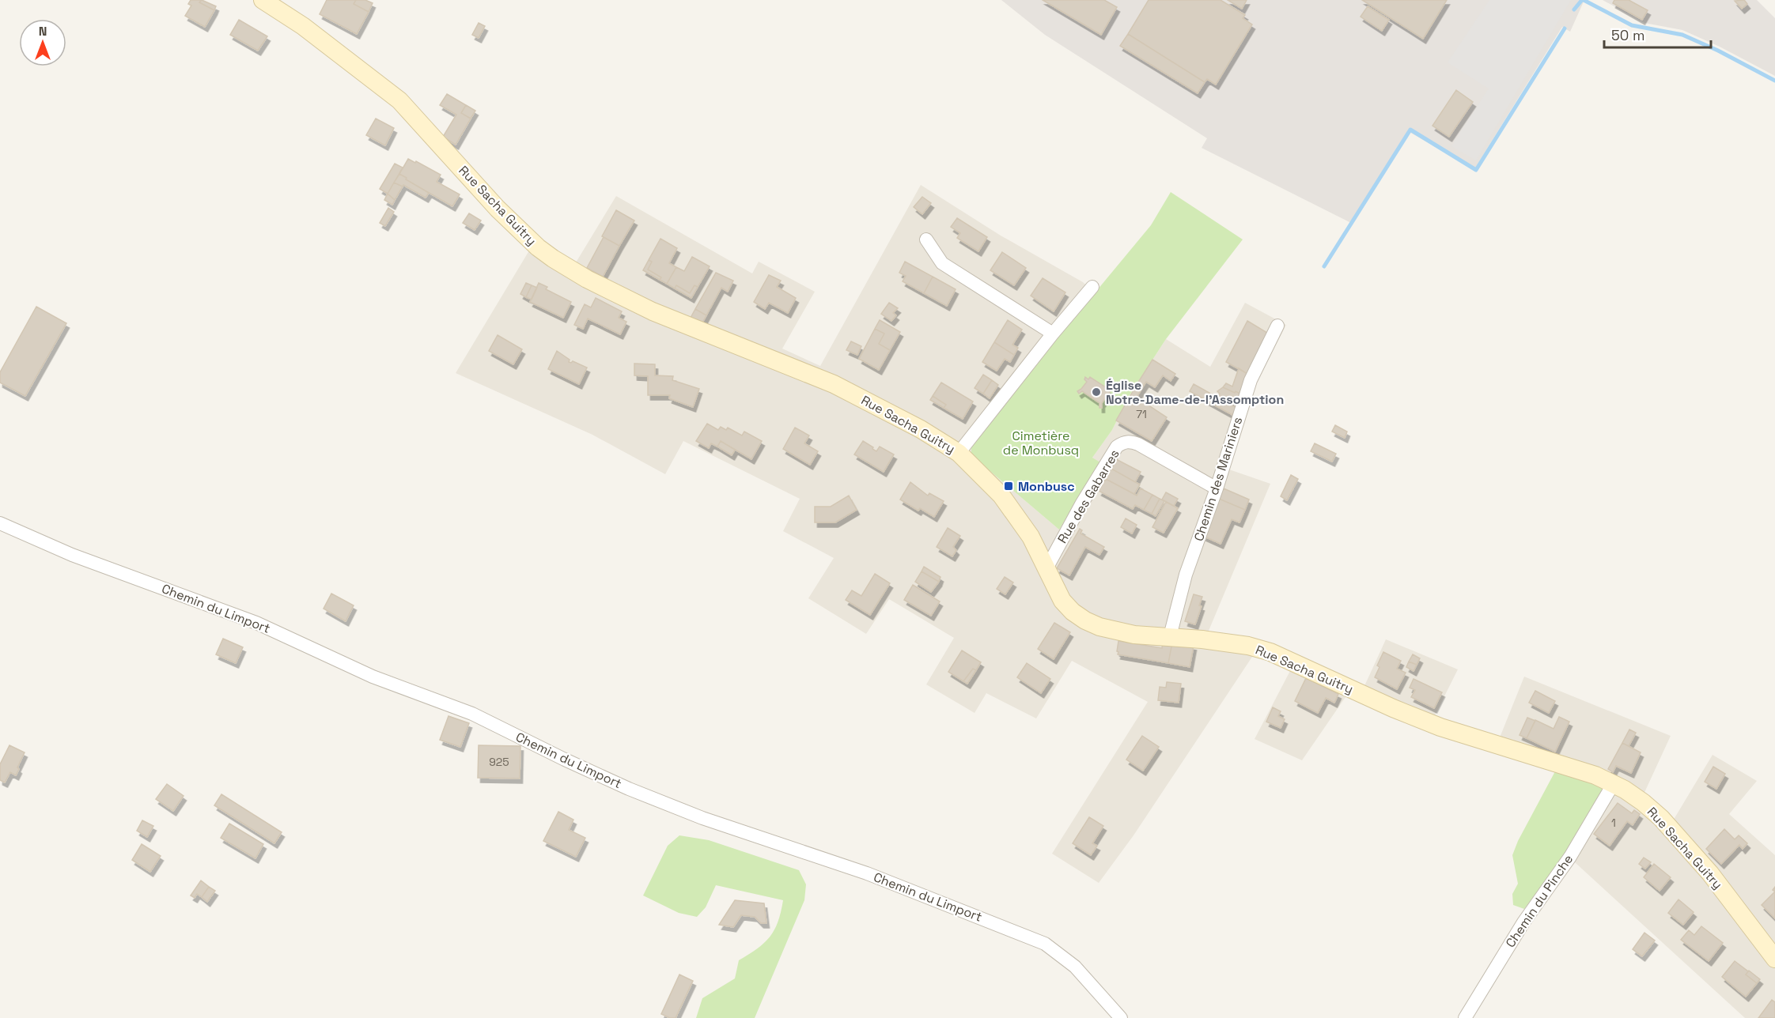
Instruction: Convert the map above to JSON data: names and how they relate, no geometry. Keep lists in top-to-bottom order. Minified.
{"streets":{"street":["Rue Sacha Guitry","Chemin des Mariniers","Rue des Gabarres","Chemin du Limport","Chemin du Pinche"]},"crossings":[["Rue Sacha Guitry","Chemin des Mariniers"],["Rue Sacha Guitry","Rue des Gabarres"],["Rue Sacha Guitry","Chemin du Pinche"],["Chemin des Mariniers","Rue des Gabarres"]],"parks":["Cimetière de Monbusq"],"places":{"other":["Église Notre-Dame-de-l'Assomption"],"transit":["Monbusc"]},"house_numbers":["71","925","1"],"scale_bar":"50 m","north":"top"}
